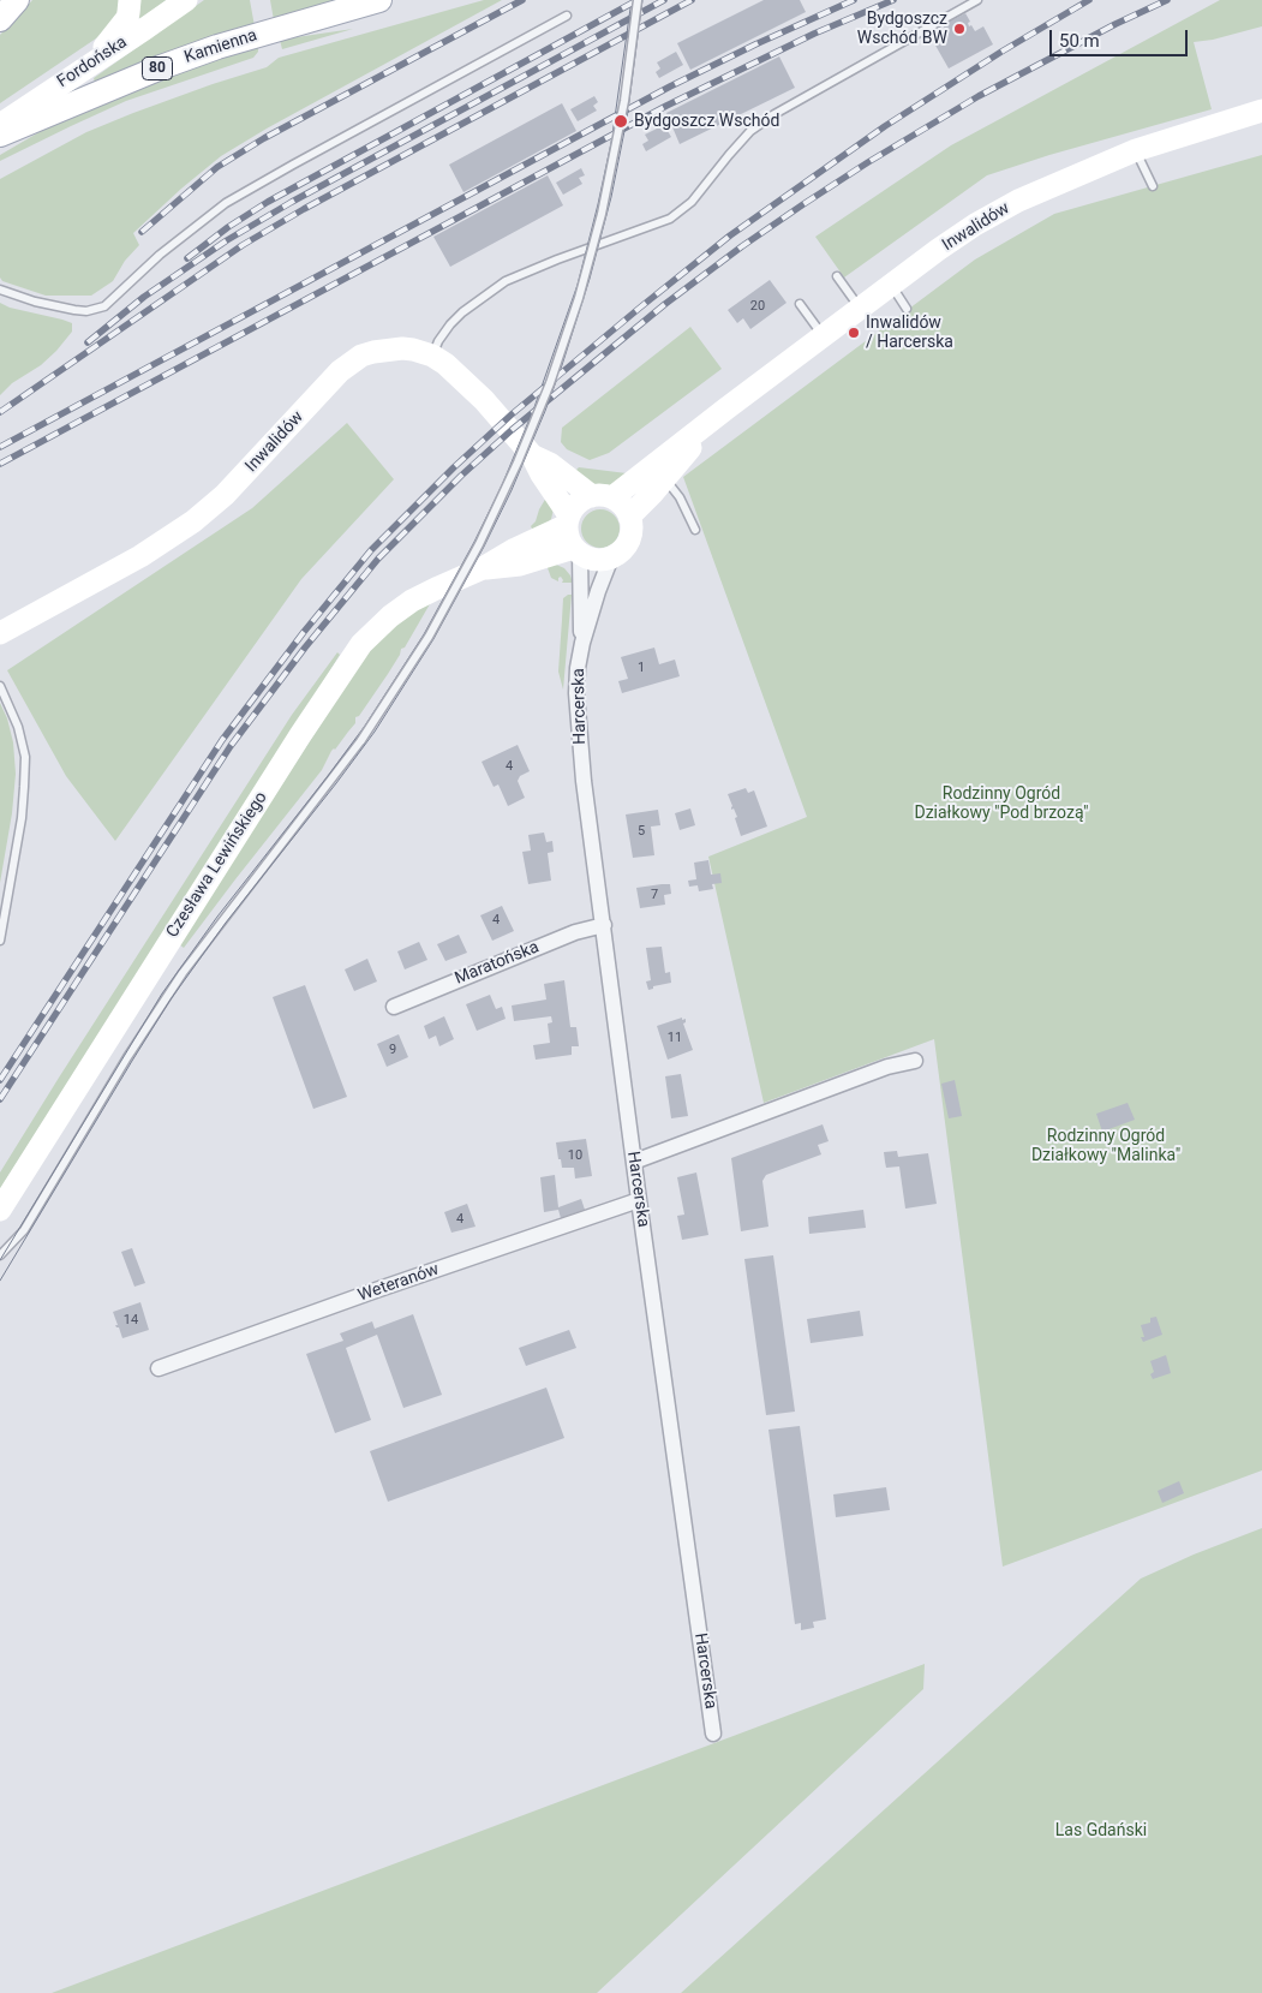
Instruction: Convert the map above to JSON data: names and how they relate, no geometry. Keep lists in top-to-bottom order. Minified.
{"streets":{"main road":["Kamienna","80"],"street":["Fordońska","Inwalidów","Harcerska","Czesława Lewińskiego","Maratońska","Weteranów"]},"crossings":[["Inwalidów","Harcerska"],["Inwalidów","Czesława Lewińskiego"],["Harcerska","Czesława Lewińskiego"],["Harcerska","Maratońska"],["Harcerska","Weteranów"]],"parks":["Rodzinny Ogród Działkowy \"Pod brzozą\"","Rodzinny Ogród Działkowy \"Malinka\"","Las Gdański"],"places":["Bydgoszcz Wschód BW","Bydgoszcz Wschód","Inwalidów / Harcerska"],"house_numbers":["20","1","4","5","7","4","11","9","10","4","14"],"scale_bar":"50 m"}
